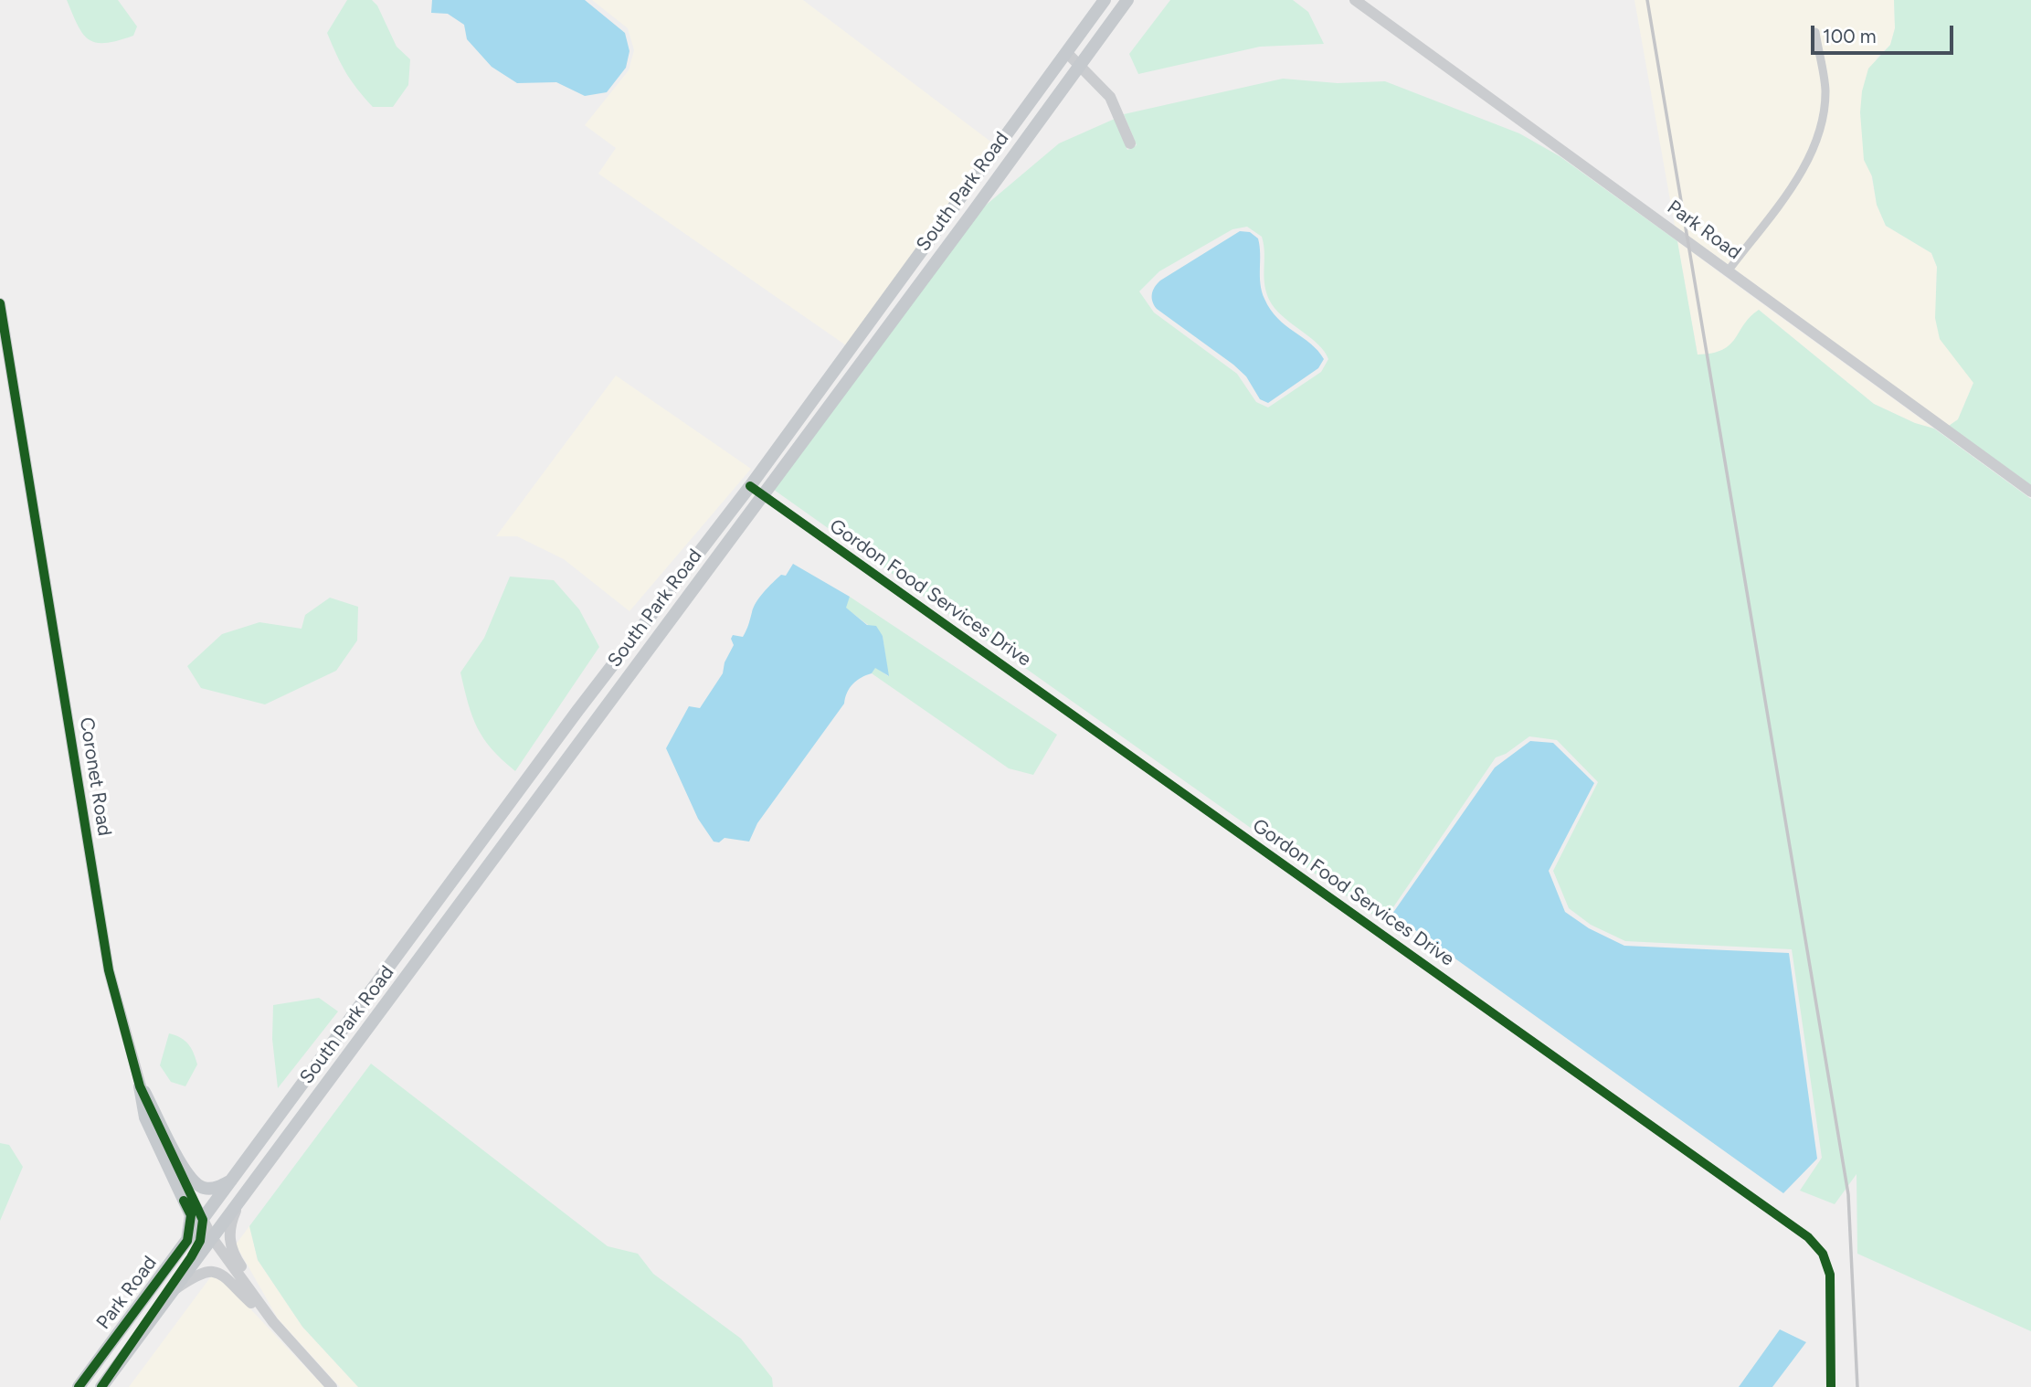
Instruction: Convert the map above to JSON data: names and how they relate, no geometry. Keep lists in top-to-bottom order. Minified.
{"streets":{"main road":["South Park Road","Park Road"],"street":["Gordon Food Services Drive","Coronet Road"]},"crossings":[["South Park Road","Park Road"],["South Park Road","Gordon Food Services Drive"],["South Park Road","Coronet Road"],["Park Road","Coronet Road"]],"scale_bar":"100 m"}
